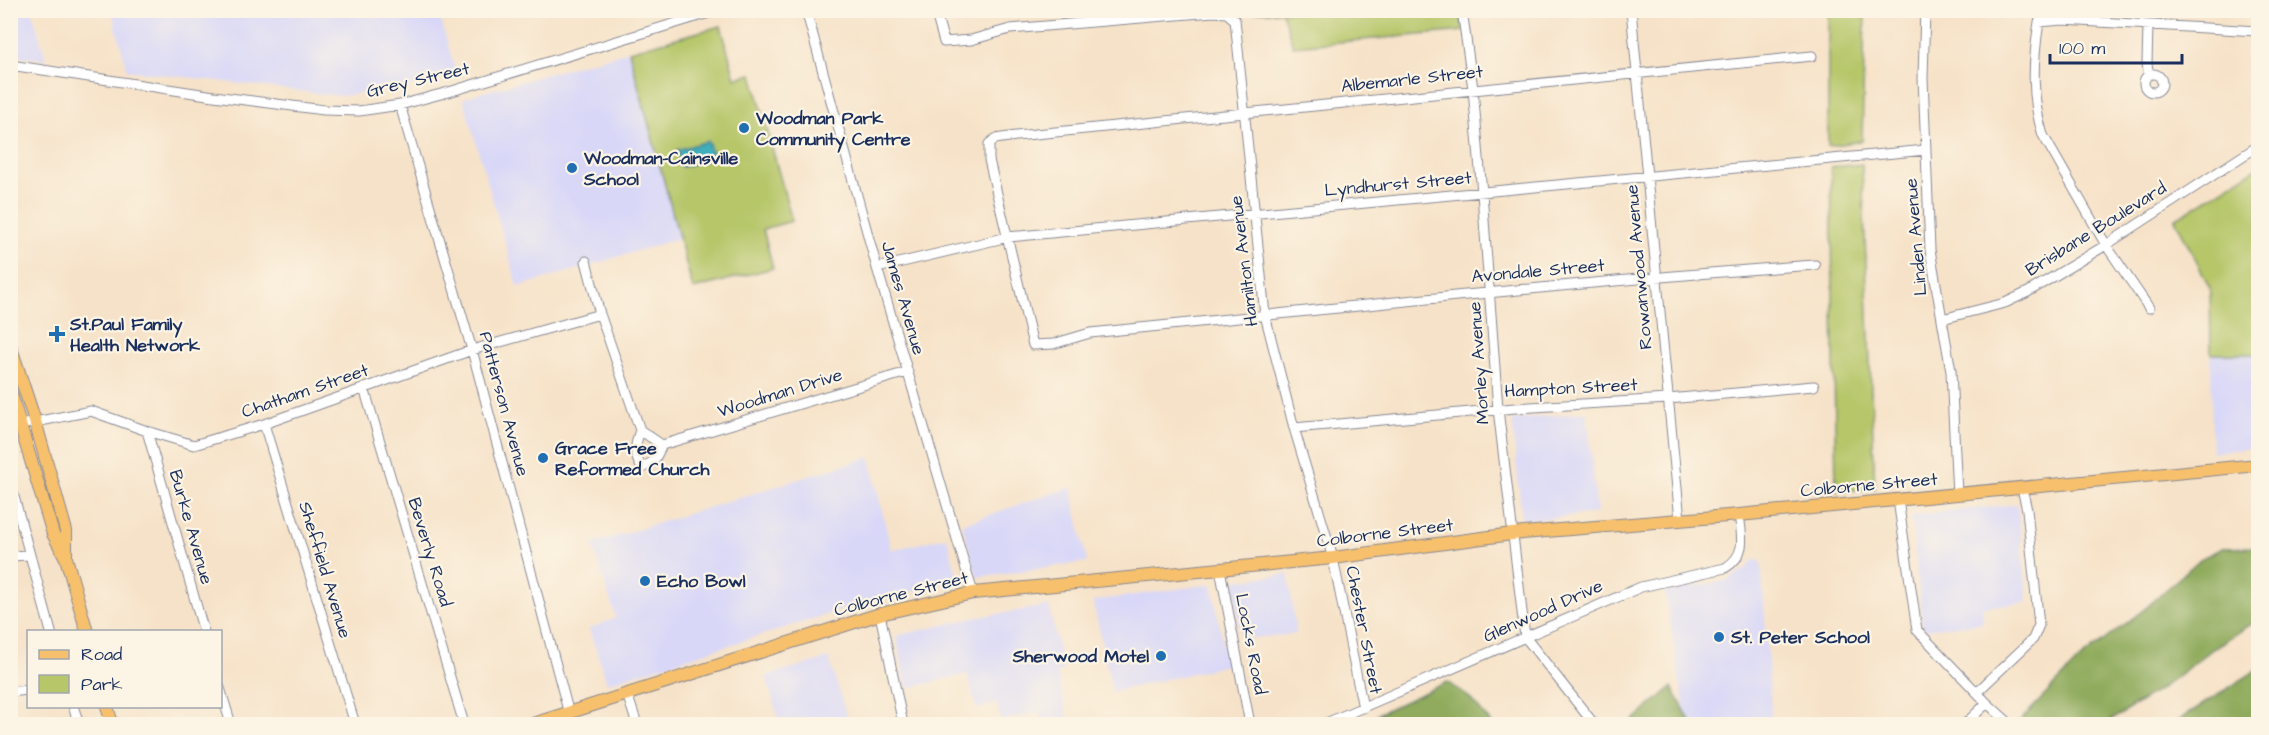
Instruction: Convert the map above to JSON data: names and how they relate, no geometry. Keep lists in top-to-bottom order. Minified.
{"streets":{"main road":["Colborne Street"],"street":["Albemarle Street","Grey Street","Lyndhurst Street","Brisbane Boulevard","Linden Avenue","Hamilton Avenue","Rowanwood Avenue","Avondale Street","James Avenue","Morley Avenue","Hampton Street","Chatham Street","Woodman Drive","Patterson Avenue","Burke Avenue","Beverly Road","Sheffield Avenue","Glenwood Drive","Chester Street","Locks Road"]},"crossings":[["Albemarle Street","Lyndhurst Street"],["Albemarle Street","Hamilton Avenue"],["Albemarle Street","Rowanwood Avenue"],["Albemarle Street","Avondale Street"],["Albemarle Street","Morley Avenue"],["Grey Street","Patterson Avenue"],["Lyndhurst Street","Linden Avenue"],["Lyndhurst Street","Hamilton Avenue"],["Lyndhurst Street","Rowanwood Avenue"],["Lyndhurst Street","Avondale Street"],["Lyndhurst Street","James Avenue"],["Lyndhurst Street","Morley Avenue"],["Brisbane Boulevard","Linden Avenue"],["Linden Avenue","Colborne Street"],["Hamilton Avenue","Avondale Street"],["Hamilton Avenue","Hampton Street"],["Hamilton Avenue","Colborne Street"],["Hamilton Avenue","Chester Street"],["Rowanwood Avenue","Avondale Street"],["Rowanwood Avenue","Hampton Street"],["Rowanwood Avenue","Colborne Street"],["Avondale Street","Morley Avenue"],["James Avenue","Woodman Drive"],["James Avenue","Colborne Street"],["Morley Avenue","Hampton Street"],["Morley Avenue","Colborne Street"],["Morley Avenue","Glenwood Drive"],["Chatham Street","Patterson Avenue"],["Chatham Street","Burke Avenue"],["Chatham Street","Beverly Road"],["Chatham Street","Sheffield Avenue"],["Patterson Avenue","Colborne Street"],["Colborne Street","Glenwood Drive"],["Colborne Street","Chester Street"],["Colborne Street","Locks Road"],["Glenwood Drive","Chester Street"]],"places":{"other":["Woodman Park Community Centre","Woodman-Cainsville School","Grace Free Reformed Church","Echo Bowl","St. Peter School","Sherwood Motel"],"health":["St.Paul Family Health Network"]},"legend":["Road","Park"],"scale_bar":"100 m"}
